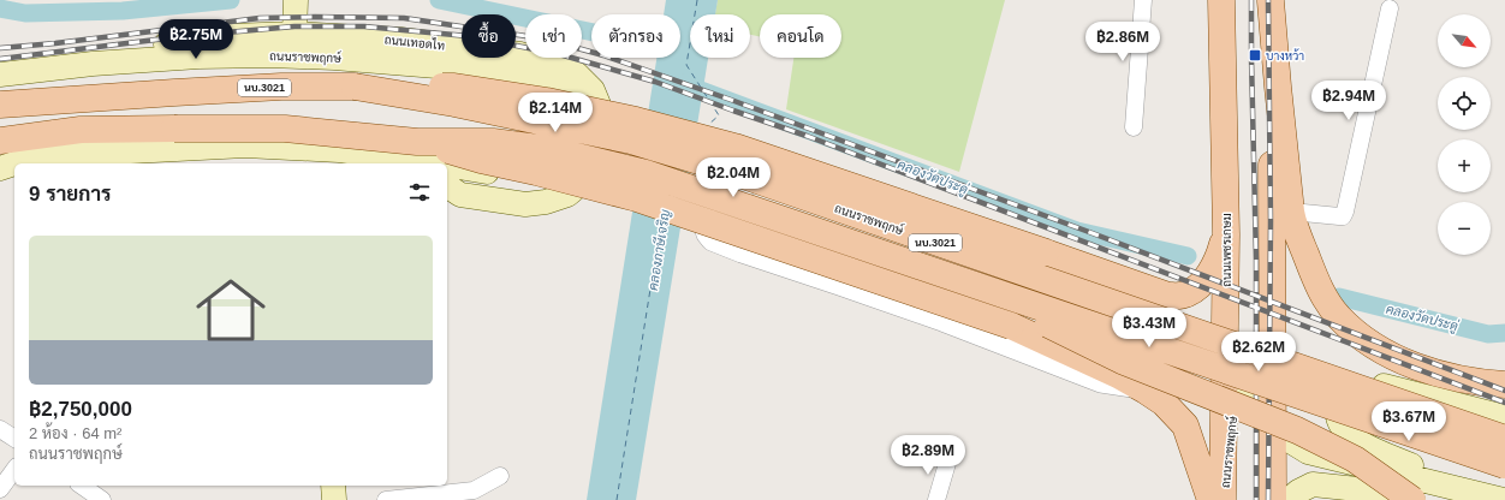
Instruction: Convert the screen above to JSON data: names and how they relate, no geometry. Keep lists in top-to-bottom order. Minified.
{"streets":{"main road":["ถนนเทอดไท","ถนนราชพฤกษ์","นบ.3021","ถนนเพชรเกษม"]},"crossings":[["ถนนเทอดไท","ถนนราชพฤกษ์"],["ถนนราชพฤกษ์","ถนนเพชรเกษม"]],"water":["คลองวัดประดู่","คลองภาษีเจริญ"],"places":{"transit":["บางหว้า"]},"north":"bottom right","page":{"map_buttons":["+","−"],"chip":["ซื้อ","เช่า","ตัวกรอง","ใหม่","คอนโด"],"price":["฿2.75M","฿2.86M","฿2.94M","฿2.14M","฿2.04M","฿3.43M","฿2.62M","฿3.67M","฿2.89M"],"heading":"9 รายการ","list":[{"name":"฿2,750,000","note":"2 ห้อง · 64 m² · ถนนราชพฤกษ์"}]}}
